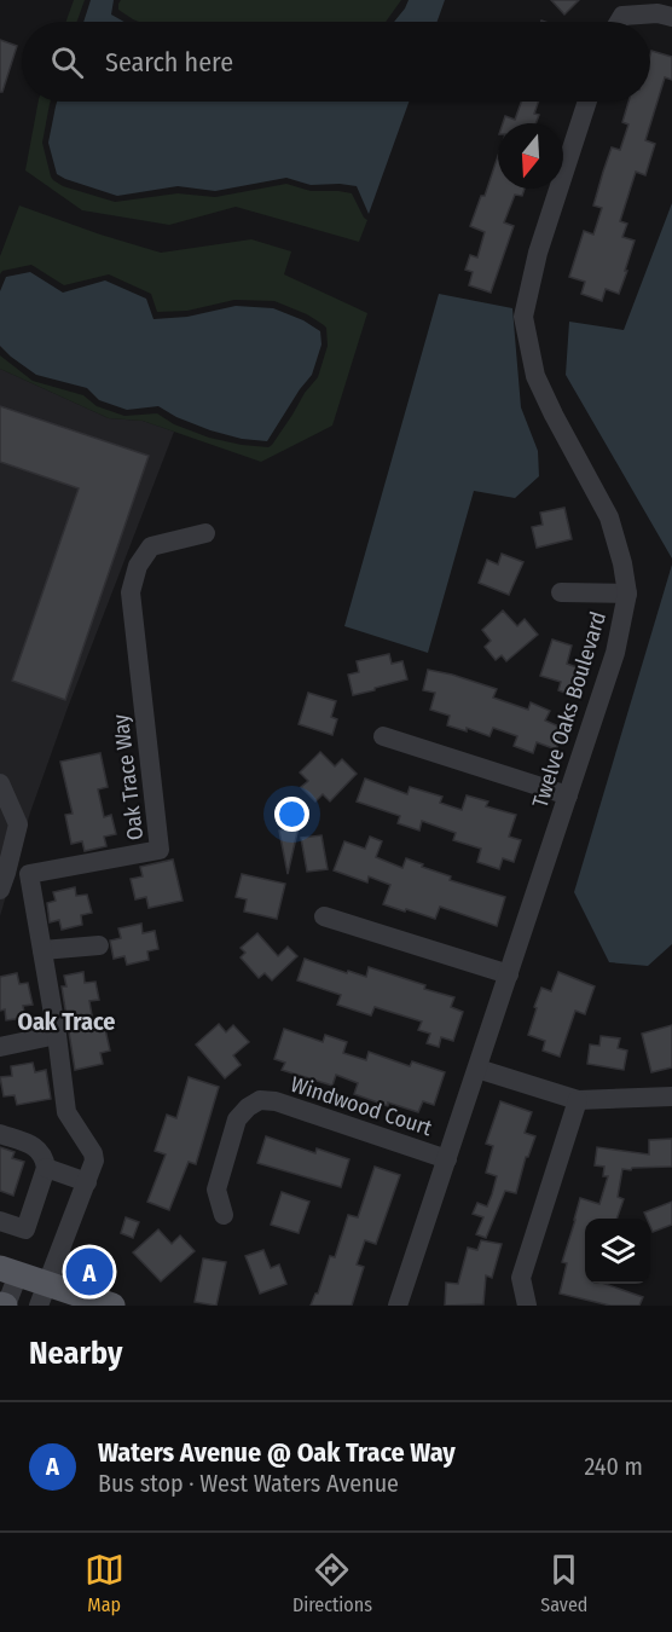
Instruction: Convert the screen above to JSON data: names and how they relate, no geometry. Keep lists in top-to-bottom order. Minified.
{"streets":{"street":["Twelve Oaks Boulevard","Oak Trace Way","Windwood Court"]},"crossings":[["Twelve Oaks Boulevard","Windwood Court"]],"districts":["Oak Trace"],"north":"bottom","page":{"search":"Search here","pins":"A","heading":"Nearby","list":[{"mark":"A","name":"Waters Avenue @ Oak Trace Way","note":"Bus stop · West Waters Avenue","value":"240 m"}],"nav":["Map","Directions","Saved"]}}
